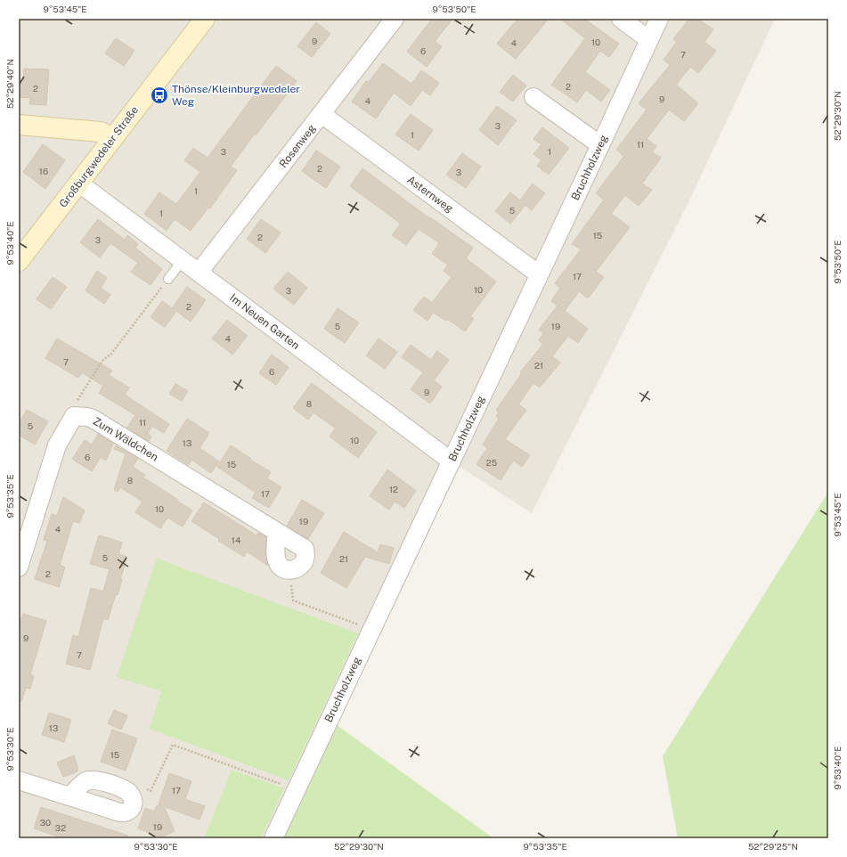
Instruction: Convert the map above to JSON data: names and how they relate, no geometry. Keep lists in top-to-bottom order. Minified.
{"streets":{"street":["Rosenweg","Großburgwedeler Straße","Bruchholzweg","Asternweg","Im Neuen Garten","Zum Wäldchen"]},"crossings":[["Rosenweg","Asternweg"],["Rosenweg","Im Neuen Garten"],["Großburgwedeler Straße","Im Neuen Garten"],["Bruchholzweg","Asternweg"],["Bruchholzweg","Im Neuen Garten"]],"places":{"bus stop":["Thönse/Kleinburgwedeler Weg"]},"house_numbers":["9","10","4","6","7","2","2","9","4","3","1","11","3","1","2","16","3","1","5","1","15","2","3","17","10","3","2","5","19","4","7","21","6","9","8","11","5","10","13","6","25","15","8","12","17","10","19","4","14","5","21","2","9","7","13","15","17","30","19","32"],"coordinates":["9°53'45\"E","9°53'50\"E","52°29'40\"N","52°29'30\"N","9°53'40\"E","9°53'35\"E","9°53'30\"E","52°29'25\"N"]}
